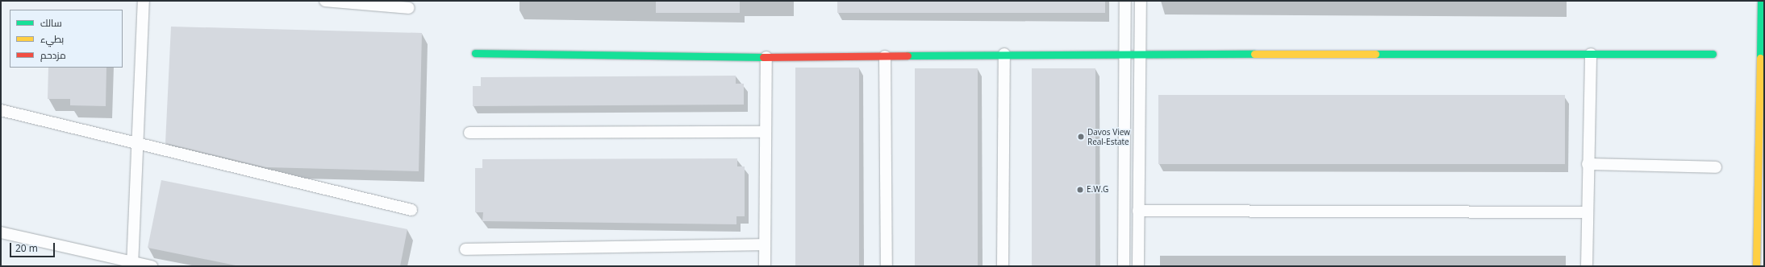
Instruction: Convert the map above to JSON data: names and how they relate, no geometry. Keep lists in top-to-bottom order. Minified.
{"places":["Davos View Real-Estate","E.W.G"],"legend":["سالك","بطيء","مزدحم"],"scale_bar":"20 m"}
